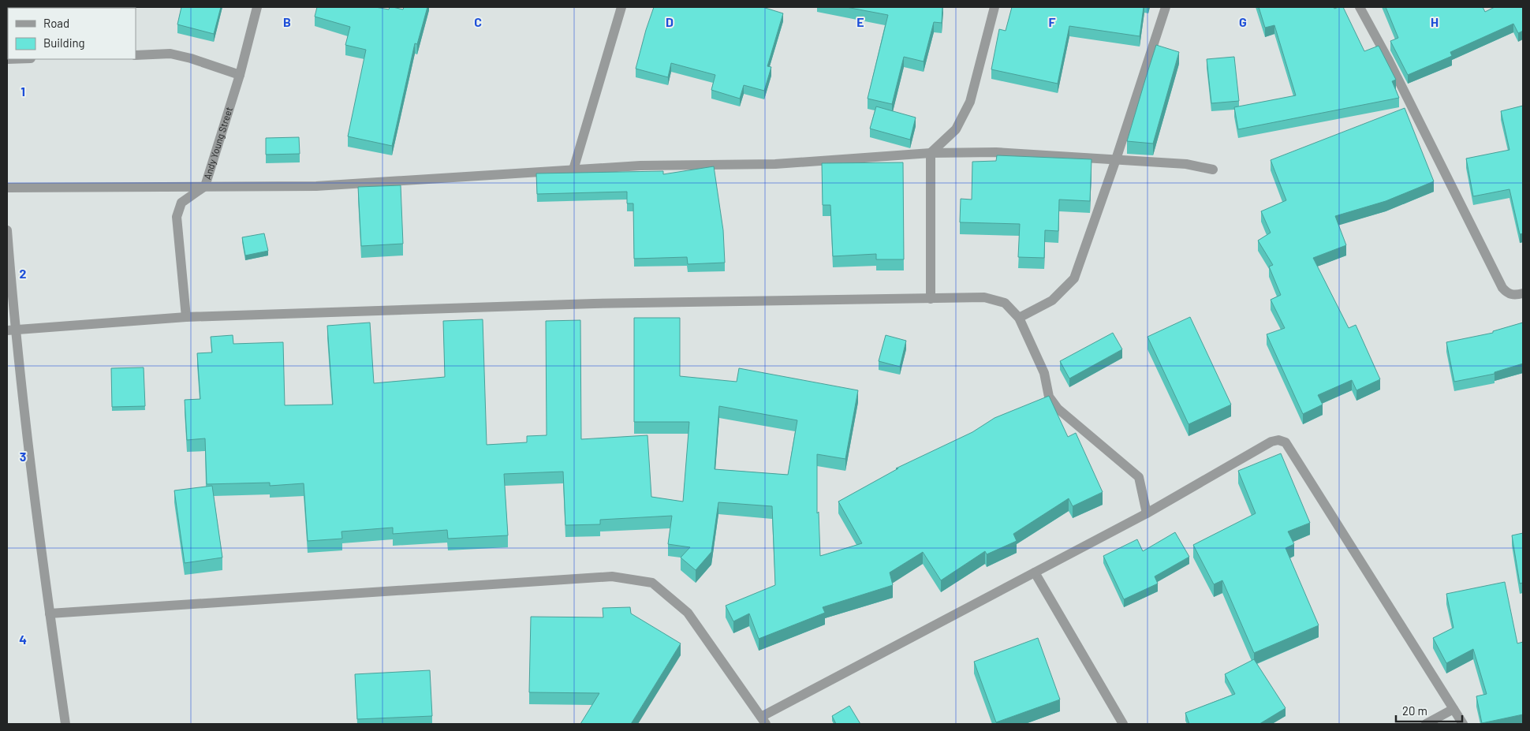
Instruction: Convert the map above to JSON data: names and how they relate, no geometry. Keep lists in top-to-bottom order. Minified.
{"streets":{"street":["Andy Young Street"]},"legend":["Road","Building"],"scale_bar":"20 m","grid":{"columns":["B","C","D","E","F","G","H"],"rows":["1","2","3","4"]}}
